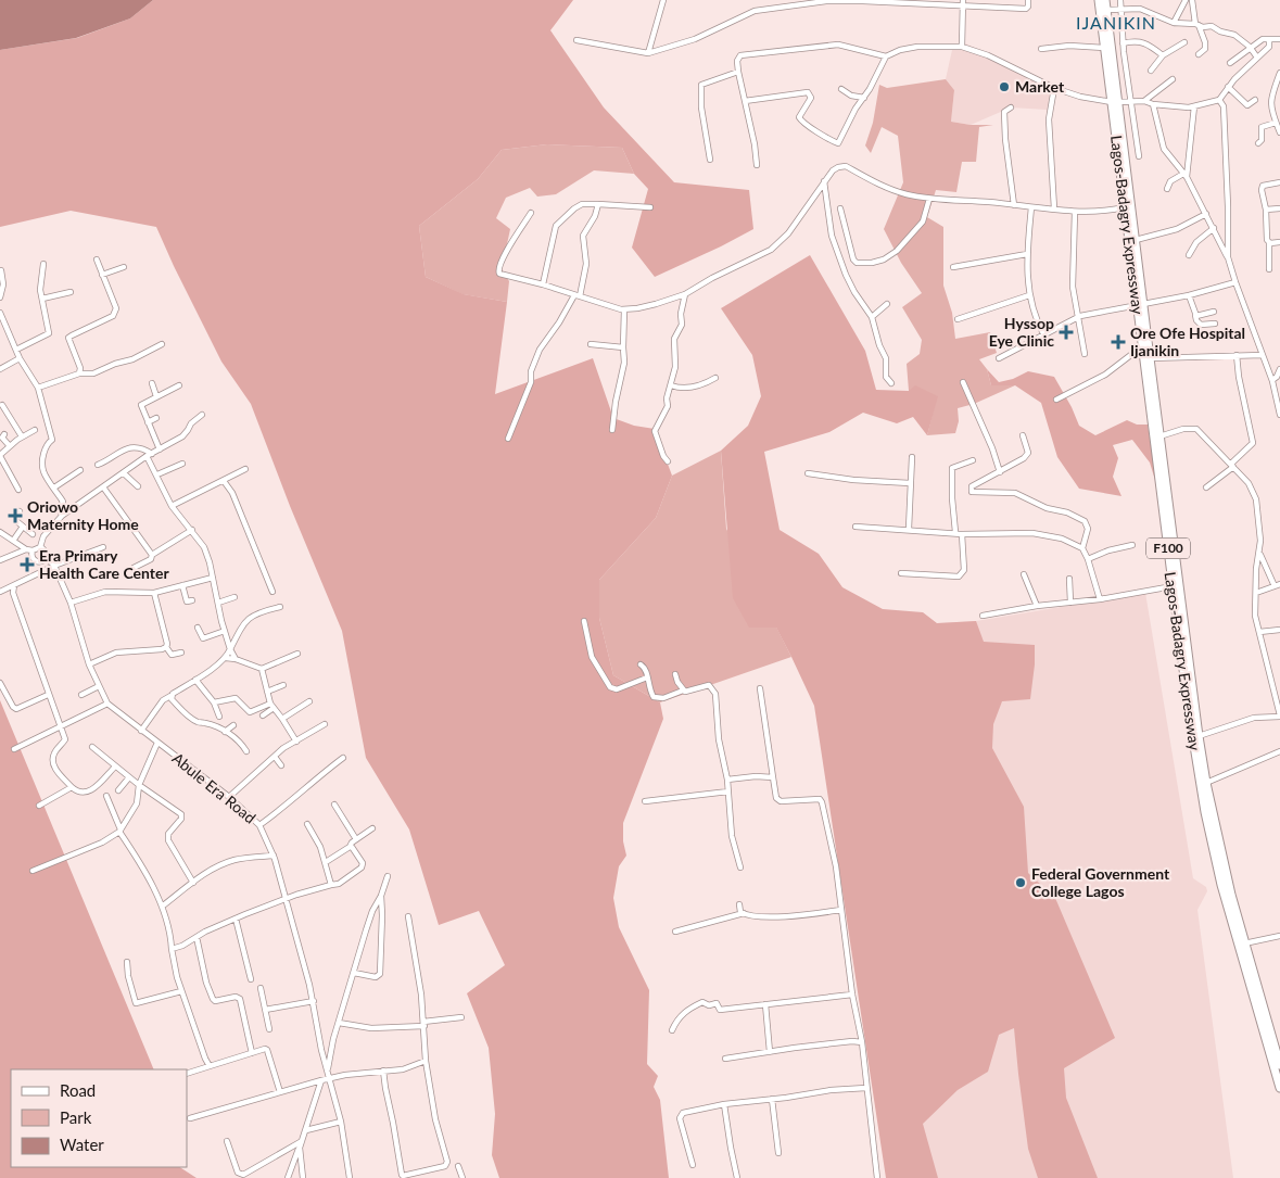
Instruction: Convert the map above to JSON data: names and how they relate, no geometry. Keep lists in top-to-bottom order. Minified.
{"streets":{"highway":["Lagos-Badagry Expressway","F100"],"street":["Abule Era Road"]},"districts":["IJANIKIN"],"places":{"other":["Market","Federal Government College Lagos"],"health":["Hyssop Eye Clinic","Ore Ofe Hospital Ijanikin","Oriowo Maternity Home","Era Primary Health Care Center"]},"legend":["Road","Park","Water"]}
